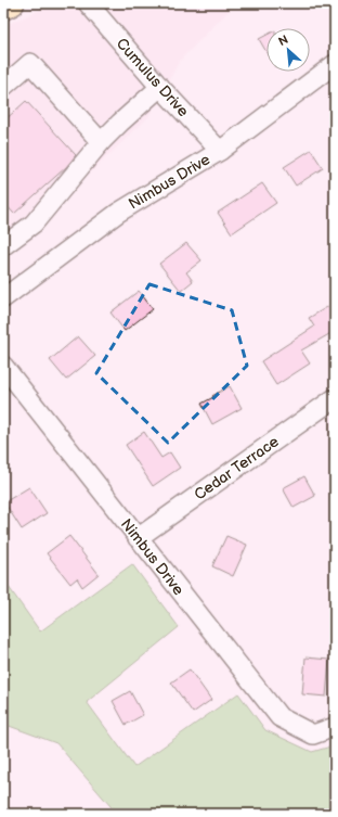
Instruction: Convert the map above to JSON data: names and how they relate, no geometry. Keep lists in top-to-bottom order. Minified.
{"streets":{"street":["Cumulus Drive","Nimbus Drive","Cedar Terrace"]},"crossings":[["Cumulus Drive","Nimbus Drive"],["Nimbus Drive","Cedar Terrace"]],"north":"top left"}
